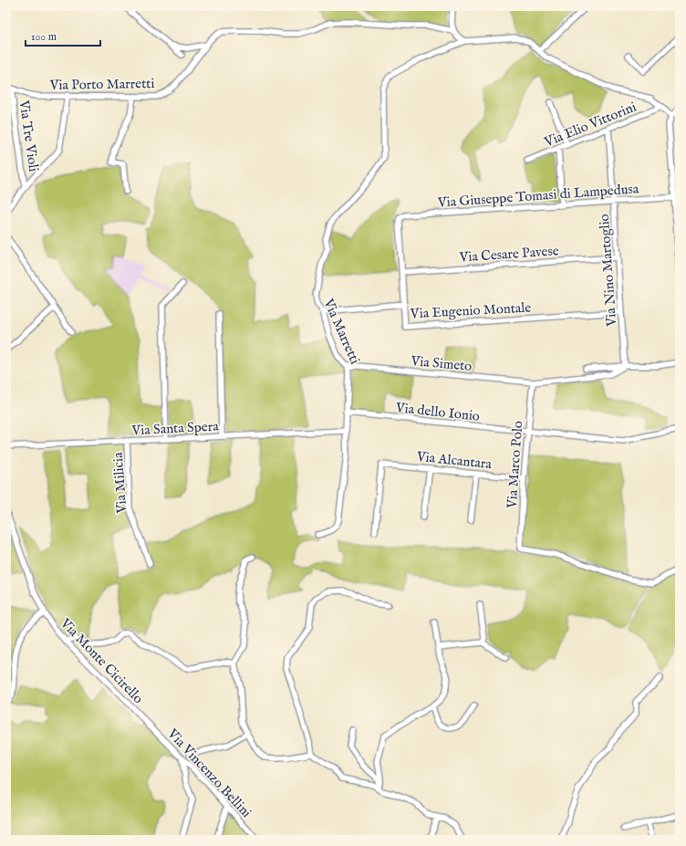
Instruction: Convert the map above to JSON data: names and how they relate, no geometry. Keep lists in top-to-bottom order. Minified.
{"streets":{"street":["Via Porto Marretti","Via Elio Vittorini","Via Tre Violi","Via Giuseppe Tomasi di Lampedusa","Via Cesare Pavese","Via Nino Martoglio","Via Eugenio Montale","Via Marretti","Via Simeto","Via dello Ionio","Via Santa Spera","Via Alcantara","Via Marco Polo","Via Milicia","Via Monte Cicirello","Via Vincenzo Bellini"]},"crossings":[["Via Porto Marretti","Via Tre Violi"],["Via Elio Vittorini","Via Nino Martoglio"],["Via Elio Vittorini","Via Marretti"],["Via Giuseppe Tomasi di Lampedusa","Via Nino Martoglio"],["Via Giuseppe Tomasi di Lampedusa","Via Eugenio Montale"],["Via Cesare Pavese","Via Nino Martoglio"],["Via Cesare Pavese","Via Eugenio Montale"],["Via Nino Martoglio","Via Eugenio Montale"],["Via Nino Martoglio","Via Simeto"],["Via Marretti","Via Simeto"],["Via Marretti","Via dello Ionio"],["Via Marretti","Via Santa Spera"],["Via Simeto","Via Marco Polo"],["Via dello Ionio","Via Marco Polo"],["Via Santa Spera","Via Milicia"],["Via Alcantara","Via Marco Polo"],["Via Monte Cicirello","Via Vincenzo Bellini"]],"scale_bar":"100 m"}
